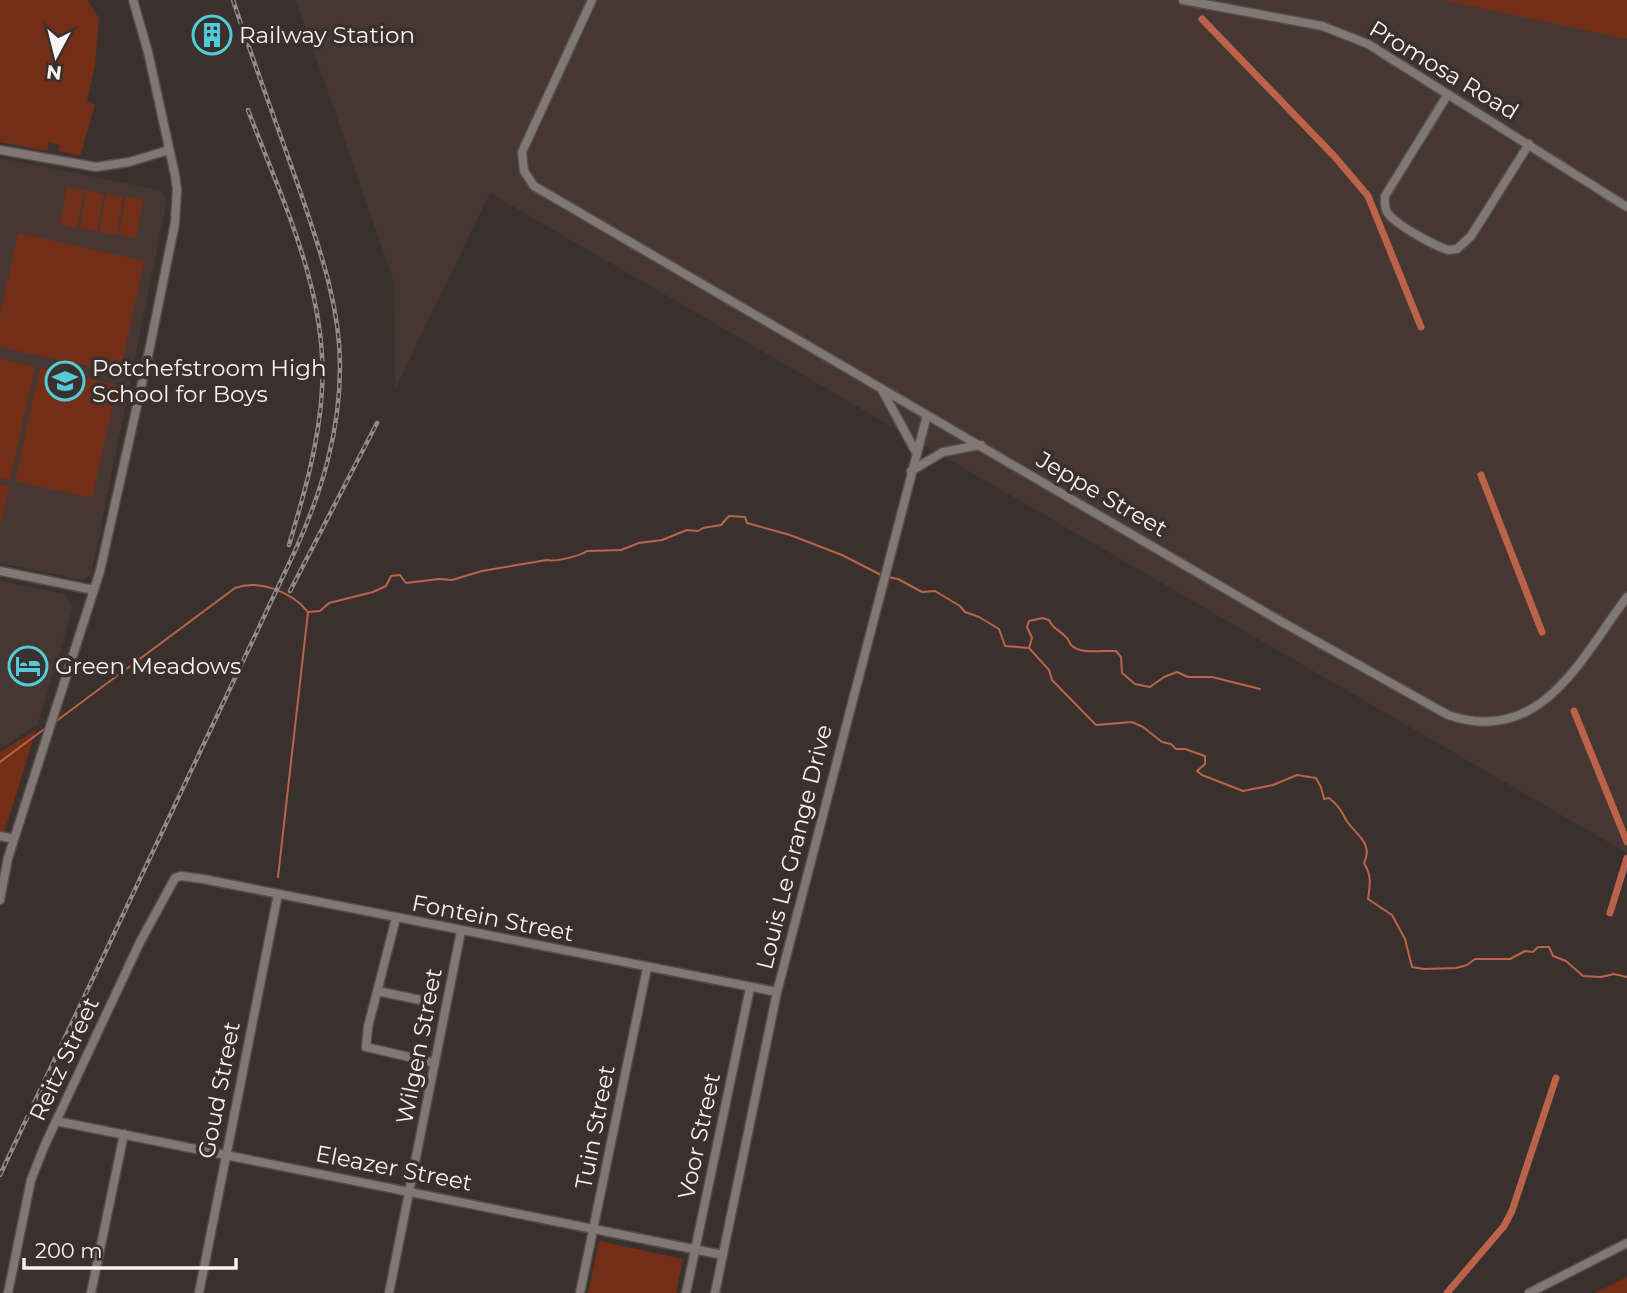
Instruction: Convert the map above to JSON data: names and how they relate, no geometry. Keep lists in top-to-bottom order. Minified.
{"streets":{"street":["Promosa Road","Jeppe Street","Louis Le Grange Drive","Fontein Street","Wilgen Street","Reitz Street","Goud Street","Tuin Street","Voor Street","Eleazer Street"]},"crossings":[["Jeppe Street","Louis Le Grange Drive"],["Louis Le Grange Drive","Fontein Street"],["Louis Le Grange Drive","Eleazer Street"],["Fontein Street","Wilgen Street"],["Fontein Street","Reitz Street"],["Fontein Street","Goud Street"],["Fontein Street","Tuin Street"],["Fontein Street","Voor Street"],["Wilgen Street","Eleazer Street"],["Reitz Street","Eleazer Street"],["Goud Street","Eleazer Street"],["Tuin Street","Eleazer Street"],["Voor Street","Eleazer Street"]],"places":{"building":["Railway Station"],"school or university":["Potchefstroom High School for Boys"],"hotel":["Green Meadows"]},"scale_bar":"200 m","north":"bottom"}
